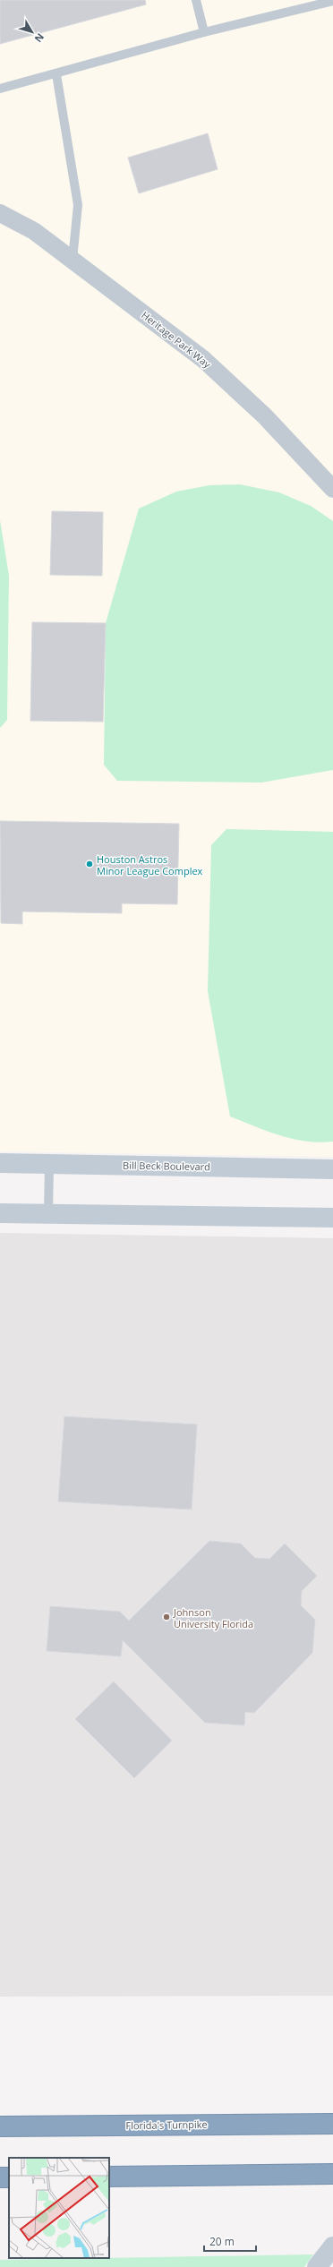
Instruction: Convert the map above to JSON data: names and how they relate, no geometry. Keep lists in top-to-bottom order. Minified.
{"streets":{"highway":["Florida's Turnpike"],"street":["Heritage Park Way","Bill Beck Boulevard"]},"places":["Houston Astros Minor League Complex","Johnson University Florida"],"scale_bar":"20 m","north":"bottom right"}
